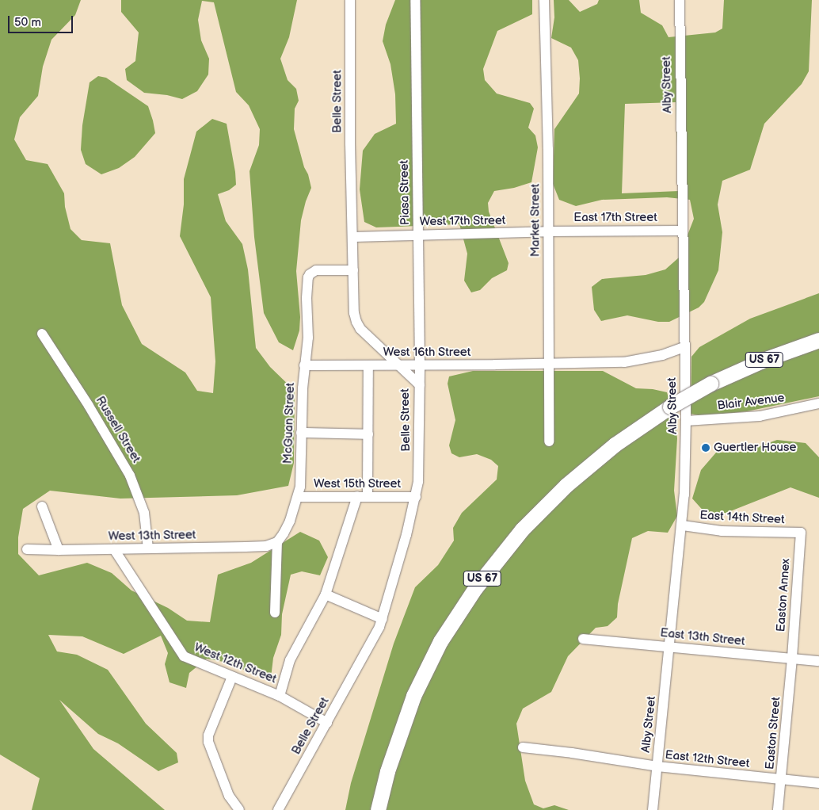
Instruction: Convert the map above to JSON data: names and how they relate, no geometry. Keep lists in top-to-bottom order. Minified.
{"streets":{"highway":["US 67"],"street":["Alby Street","Belle Street","Piasa Street","East 17th Street","Market Street","West 17th Street","West 16th Street","Blair Avenue","McGuan Street","Russell Street","West 15th Street","East 14th Street","West 13th Street","Easton Annex","East 13th Street","West 12th Street","Easton Street","East 12th Street"]},"crossings":[["Alby Street","East 17th Street"],["Alby Street","West 16th Street"],["Alby Street","Blair Avenue"],["Alby Street","East 14th Street"],["Alby Street","East 13th Street"],["Alby Street","East 12th Street"],["Belle Street","Piasa Street"],["Belle Street","West 17th Street"],["Belle Street","West 16th Street"],["Belle Street","McGuan Street"],["Belle Street","West 15th Street"],["Belle Street","West 12th Street"],["Piasa Street","West 17th Street"],["Piasa Street","West 16th Street"],["East 17th Street","Market Street"],["East 17th Street","West 17th Street"],["Market Street","West 17th Street"],["Market Street","West 16th Street"],["West 16th Street","McGuan Street"],["McGuan Street","West 15th Street"],["McGuan Street","West 13th Street"],["Russell Street","West 13th Street"],["East 14th Street","Easton Annex"],["West 13th Street","West 12th Street"],["Easton Annex","East 13th Street"],["Easton Annex","Easton Street"],["East 13th Street","Easton Street"],["Easton Street","East 12th Street"]],"places":["Guertler House"],"scale_bar":"50 m"}
